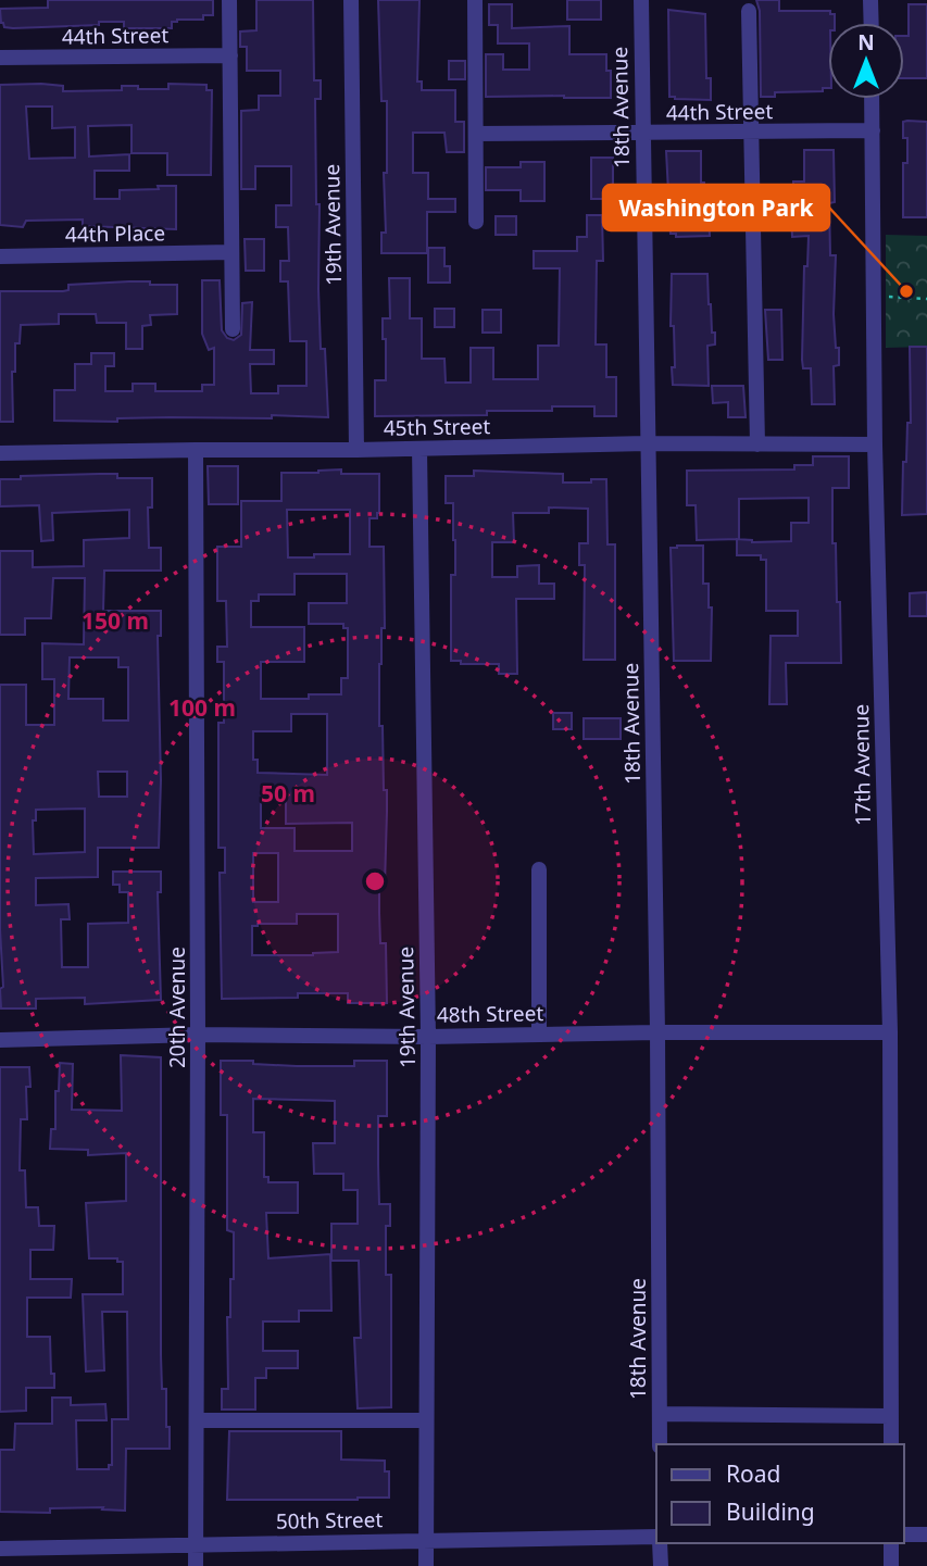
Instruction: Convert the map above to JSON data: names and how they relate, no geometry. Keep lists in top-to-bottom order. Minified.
{"streets":{"street":["44th Street","18th Avenue","19th Avenue","44th Place","45th Street","17th Avenue","20th Avenue","48th Street","50th Street"]},"crossings":[["44th Street","18th Avenue"],["44th Street","17th Avenue"],["18th Avenue","45th Street"],["18th Avenue","48th Street"],["19th Avenue","45th Street"],["19th Avenue","48th Street"],["19th Avenue","50th Street"],["45th Street","17th Avenue"],["45th Street","20th Avenue"],["17th Avenue","48th Street"],["20th Avenue","48th Street"],["20th Avenue","50th Street"]],"places":["Washington Park"],"legend":["Road","Building"],"north":"top","rings":["150 m","100 m","50 m"]}
